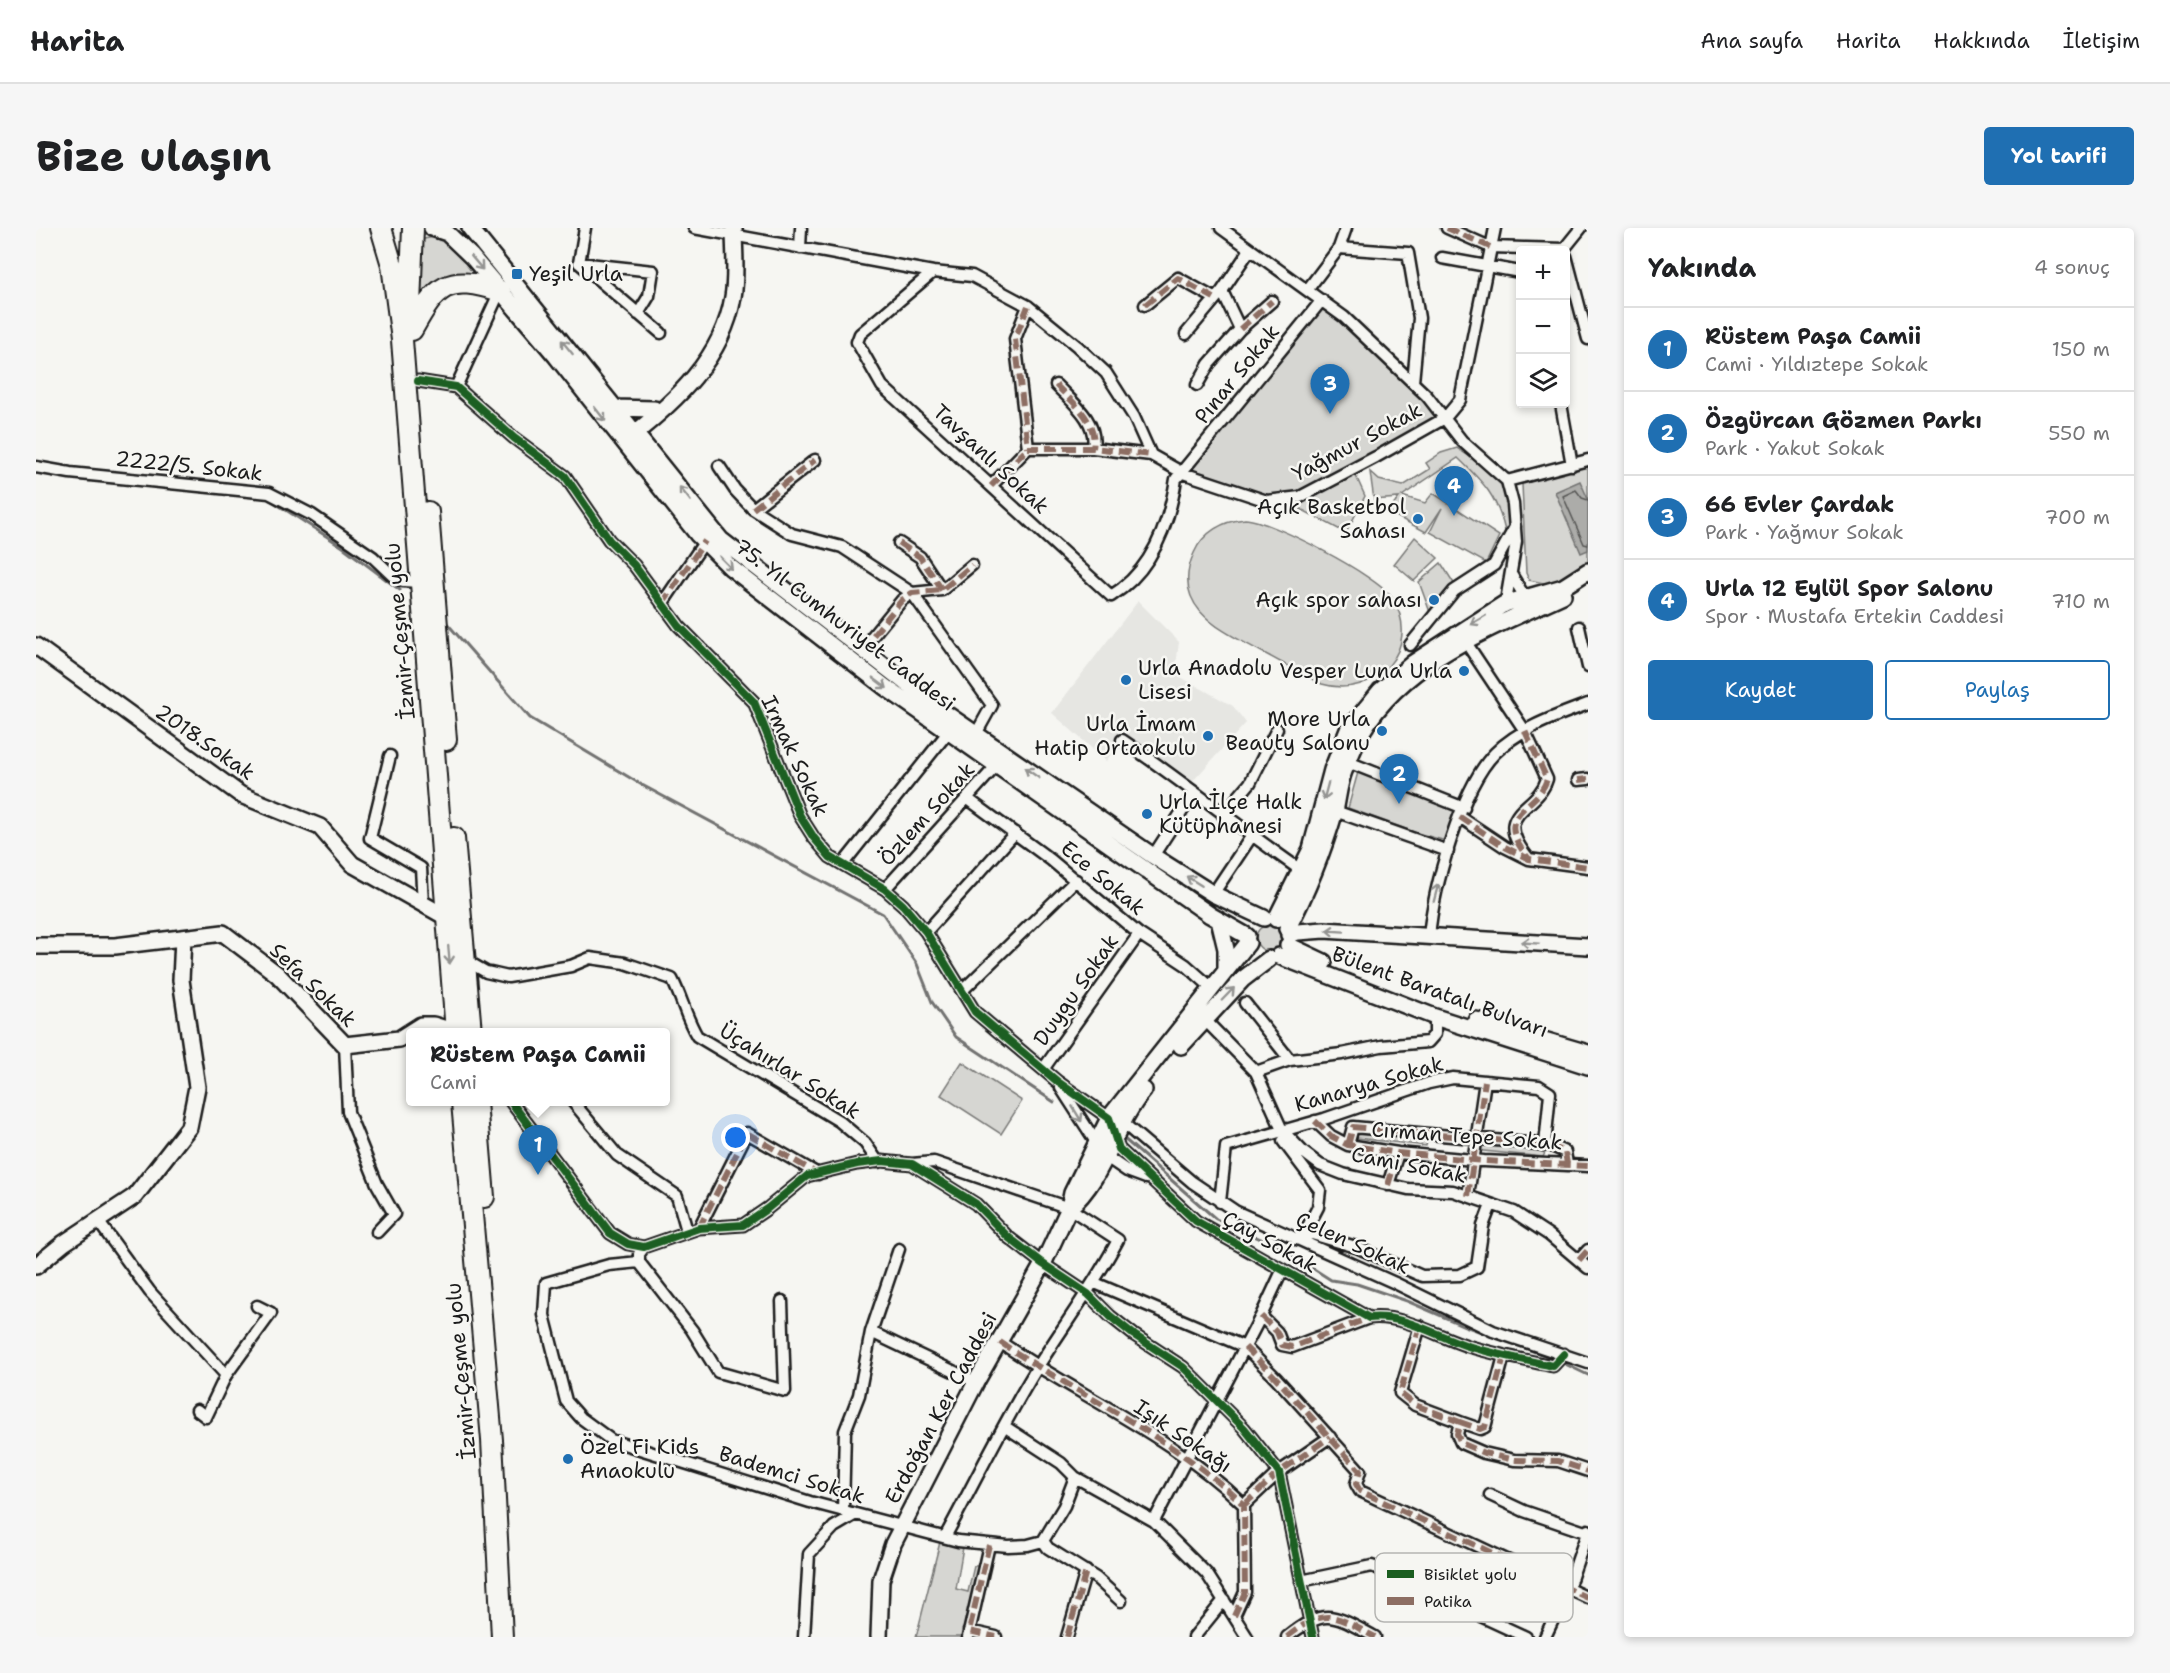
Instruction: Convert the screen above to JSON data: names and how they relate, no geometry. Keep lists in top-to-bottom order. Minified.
{"streets":{"highway":["İzmir-Çeşme yolu"],"street":["Pınar Sokak","Yağmur Sokak","Tavşanlı Sokak","2222/5. Sokak","75. Yıl Cumhuriyet Caddesi","2018.Sokak","Irmak Sokak","Özlem Sokak","Ece Sokak","Sefa Sokak","Duygu Sokak","Bülent Baratalı Bulvarı","Üçahırlar Sokak","Kanarya Sokak","Cırman Tepe Sokak","Cami Sokak","Çay Sokak","Çelen Sokak","Erdoğan Ker Caddesi","Işık Sokağı","Bademci Sokak"]},"crossings":[["Pınar Sokak","Yağmur Sokak"],["Pınar Sokak","Tavşanlı Sokak"],["2222/5. Sokak","İzmir-Çeşme yolu"],["75. Yıl Cumhuriyet Caddesi","Özlem Sokak"],["75. Yıl Cumhuriyet Caddesi","Bülent Baratalı Bulvarı"],["75. Yıl Cumhuriyet Caddesi","Erdoğan Ker Caddesi"],["İzmir-Çeşme yolu","2018.Sokak"],["İzmir-Çeşme yolu","Üçahırlar Sokak"],["Irmak Sokak","Özlem Sokak"],["Irmak Sokak","Duygu Sokak"],["Irmak Sokak","Çelen Sokak"],["Özlem Sokak","Ece Sokak"],["Ece Sokak","Duygu Sokak"],["Ece Sokak","Erdoğan Ker Caddesi"],["Bülent Baratalı Bulvarı","Erdoğan Ker Caddesi"],["Kanarya Sokak","Cırman Tepe Sokak"],["Kanarya Sokak","Cami Sokak"],["Kanarya Sokak","Çelen Sokak"],["Cami Sokak","Erdoğan Ker Caddesi"],["Çay Sokak","Çelen Sokak"],["Çay Sokak","Erdoğan Ker Caddesi"],["Çelen Sokak","Erdoğan Ker Caddesi"],["Erdoğan Ker Caddesi","Işık Sokağı"],["Erdoğan Ker Caddesi","Bademci Sokak"]],"places":{"transit":["Yeşil Urla"],"other":["Açık Basketbol Sahası","Açık spor sahası","Vesper Luna Urla","Urla Anadolu Lisesi","More Urla Beauty Salonu","Urla İmam Hatip Ortaokulu","Urla İlçe Halk Kütüphanesi","Özel Fi Kids Anaokulu"]},"legend":["Bisiklet yolu","Patika"],"page":{"header":"Harita","nav":["Ana sayfa","Harita","Hakkında","İletişim"],"buttons":["Yol tarifi",["Kaydet","Paylaş"]],"title":"Bize ulaşın","heading":["Yakında","4 sonuç"],"map_buttons":["+","−"],"list":[{"mark":"1","name":"Rüstem Paşa Camii","note":"Cami · Yıldıztepe Sokak","value":"150 m"},{"mark":"2","name":"Özgürcan Gözmen Parkı","note":"Park · Yakut Sokak","value":"550 m"},{"mark":"3","name":"66 Evler Çardak","note":"Park · Yağmur Sokak","value":"700 m"},{"mark":"4","name":"Urla 12 Eylül Spor Salonu","note":"Spor · Mustafa Ertekin Caddesi","value":"710 m"}],"pins":["3","4","2","1"],"popup":["Rüstem Paşa Camii","Cami"]}}
